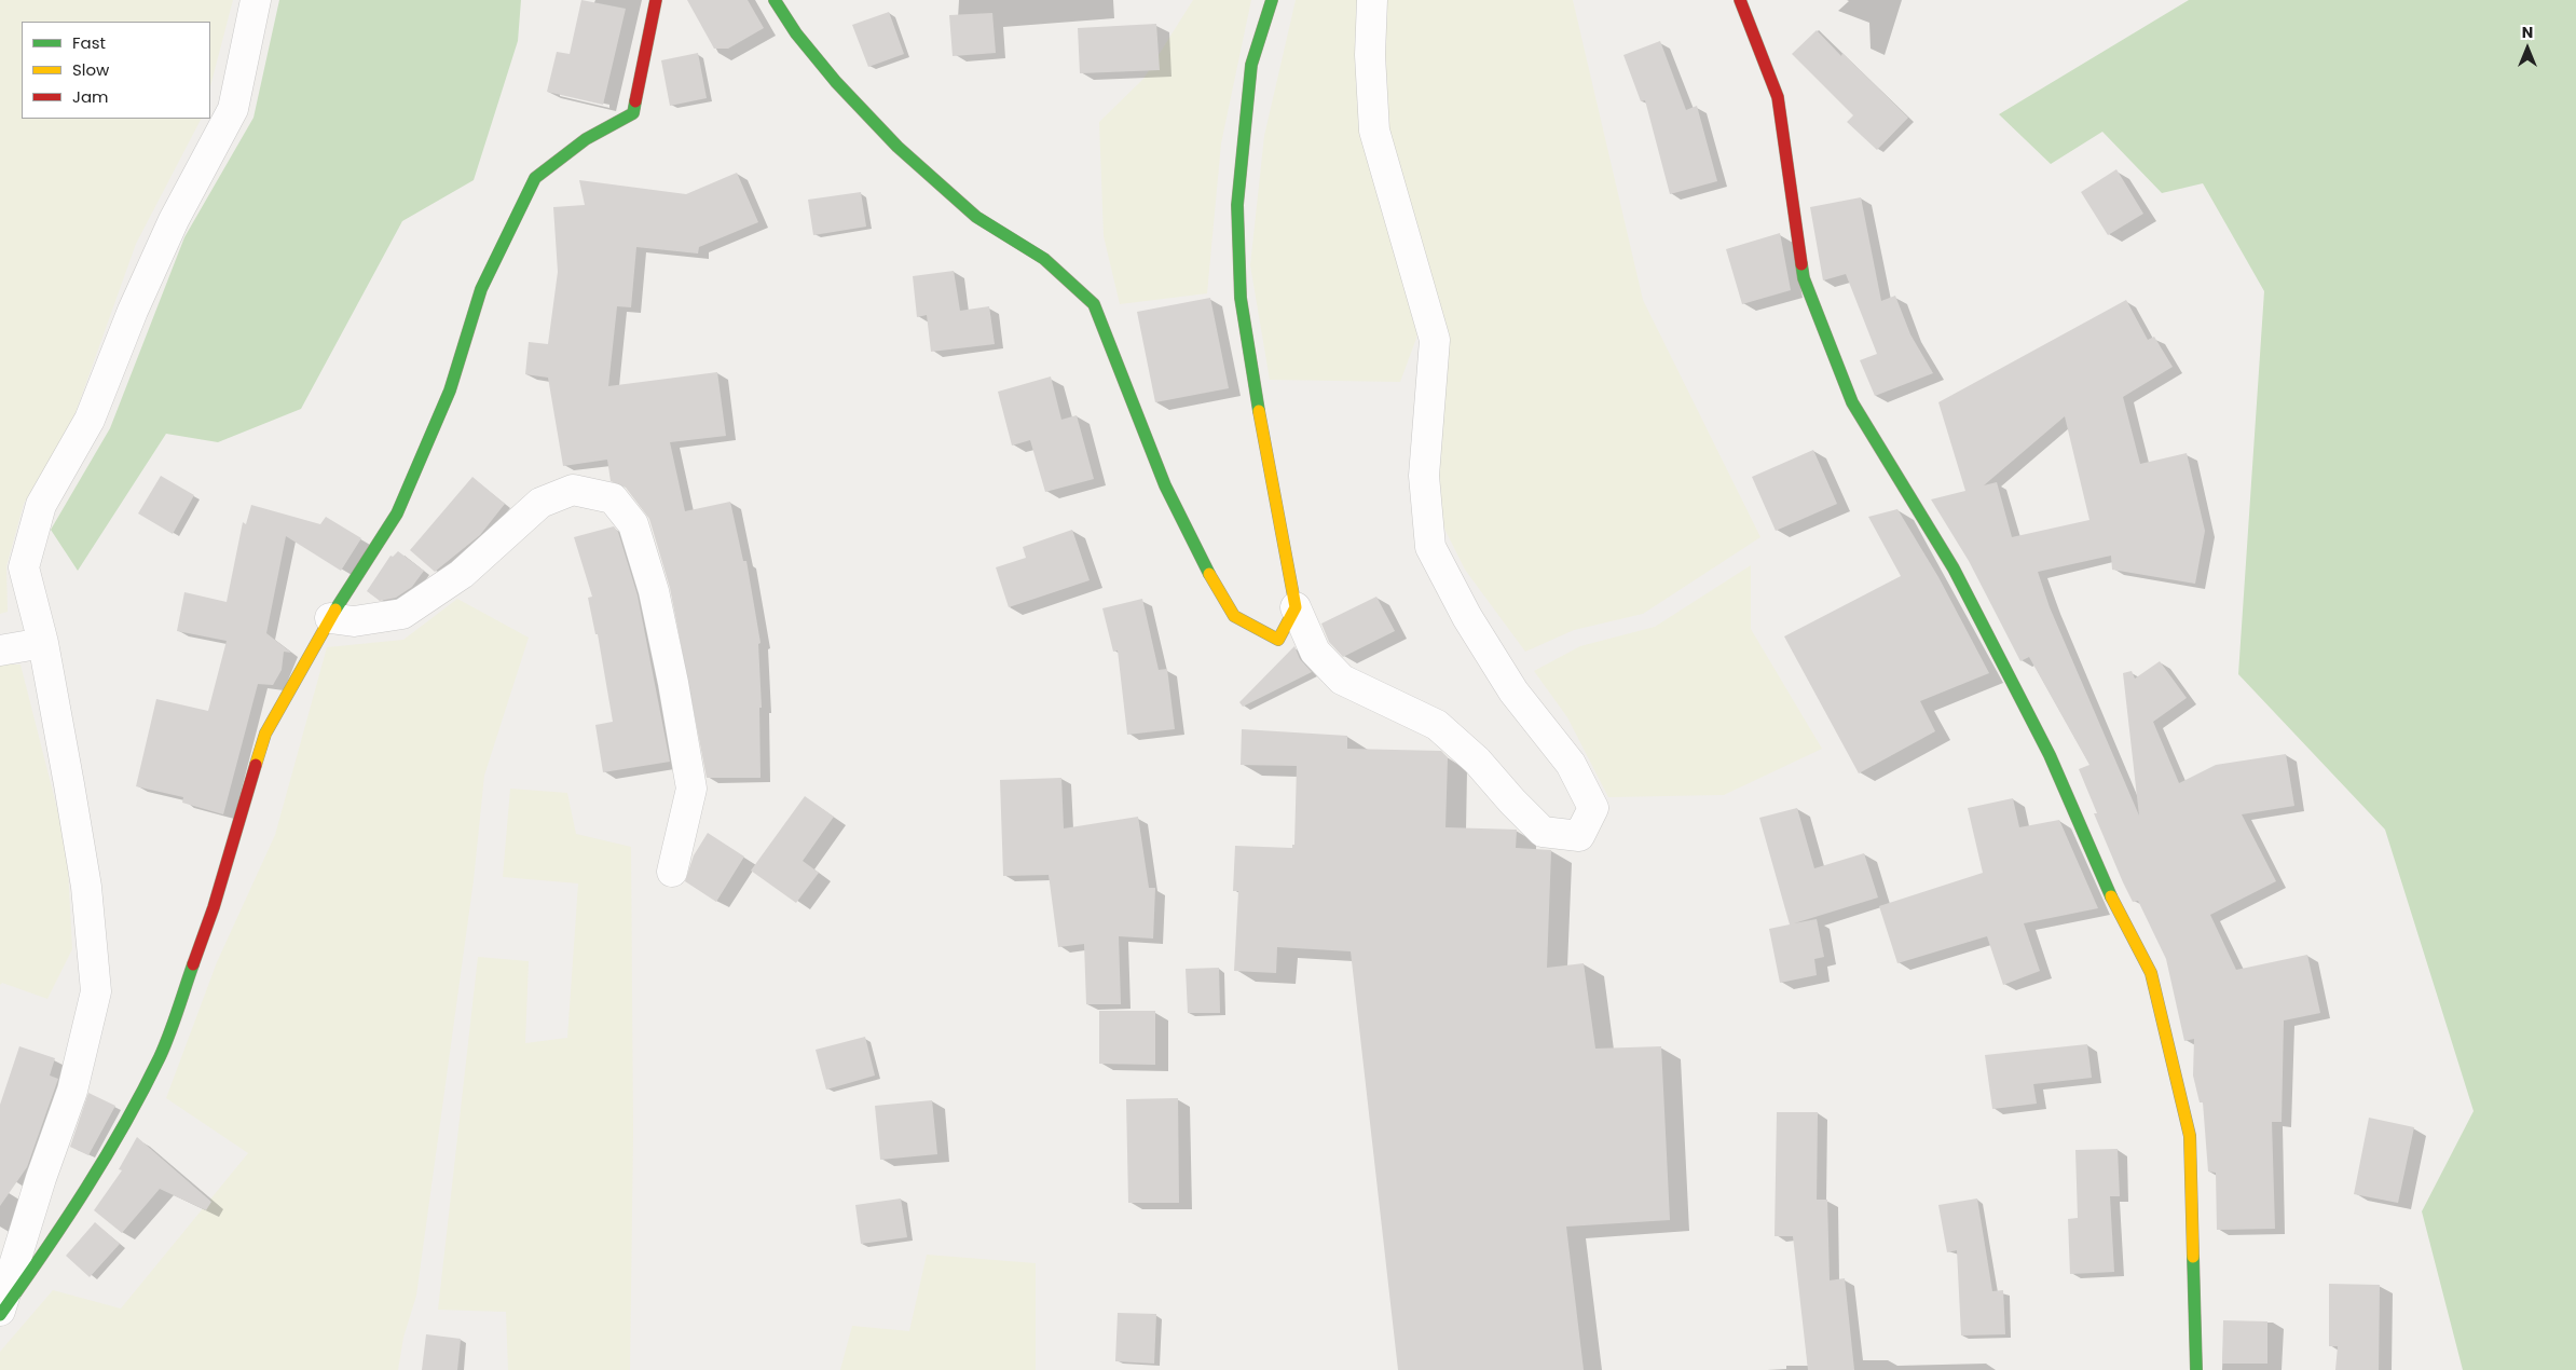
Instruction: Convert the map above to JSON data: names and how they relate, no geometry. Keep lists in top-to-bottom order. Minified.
{"legend":["Fast","Slow","Jam"],"north":"top"}
